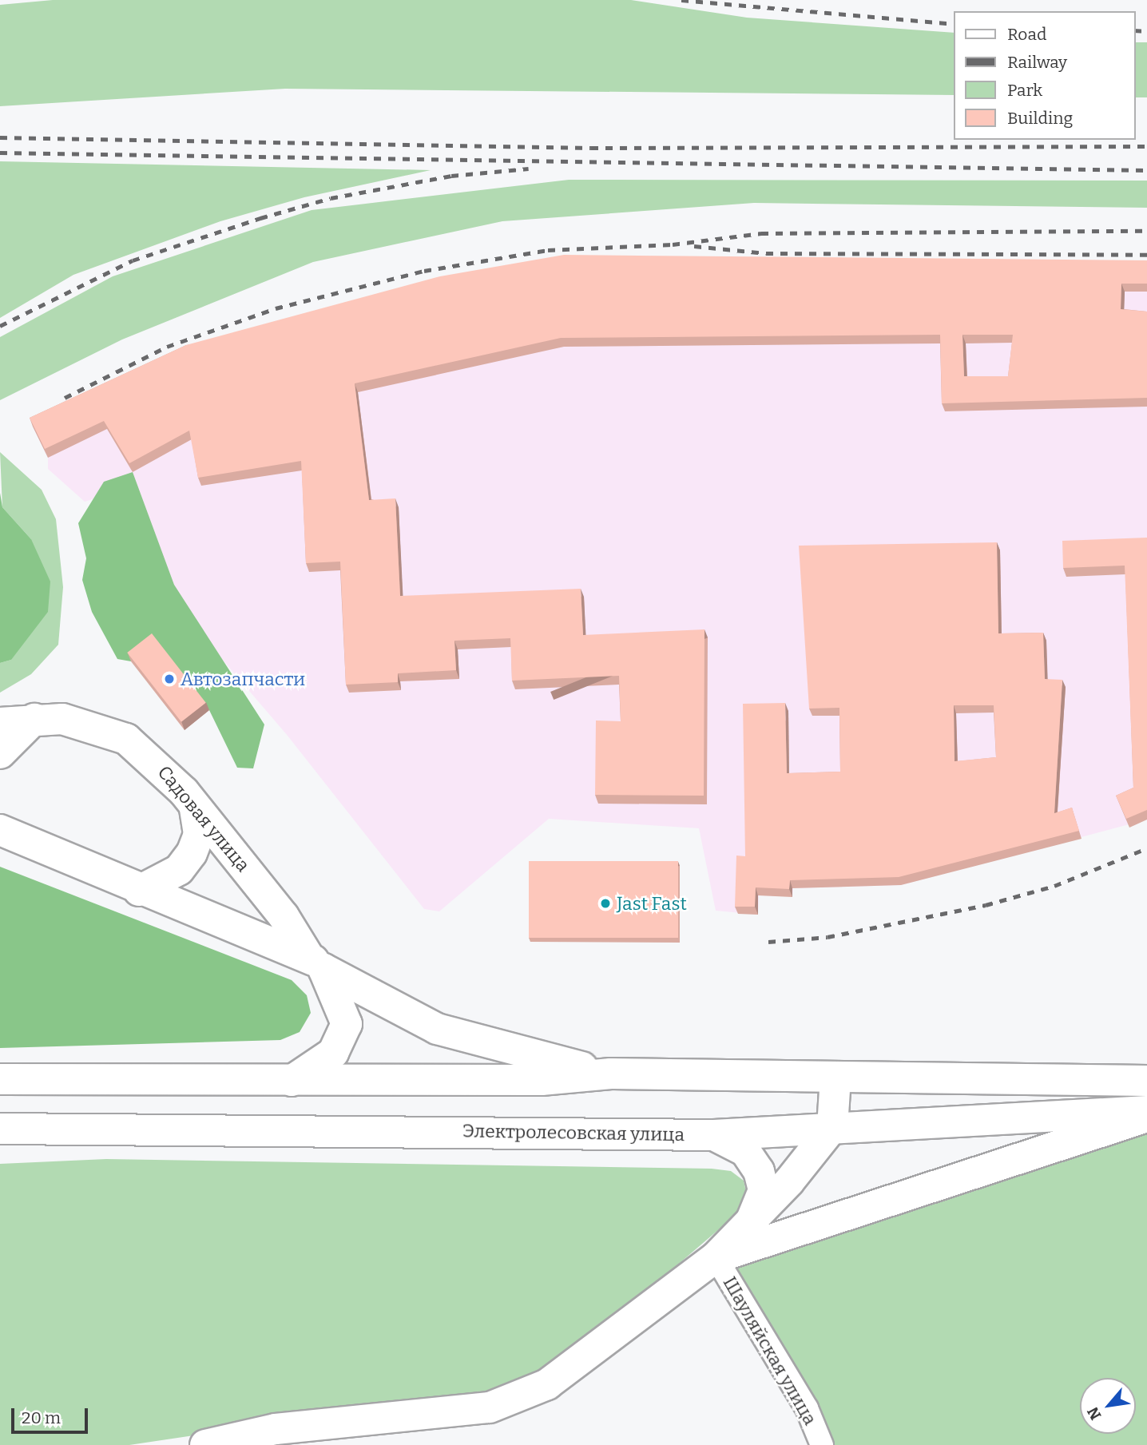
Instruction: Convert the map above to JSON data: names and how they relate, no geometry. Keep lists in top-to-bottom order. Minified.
{"streets":{"main road":["Садовая улица","Электролесовская улица"],"street":["Шауляйская улица"]},"places":["Автозапчасти","Jast Fast"],"legend":["Road","Railway","Park","Building"],"scale_bar":"20 m","north":"bottom left"}
